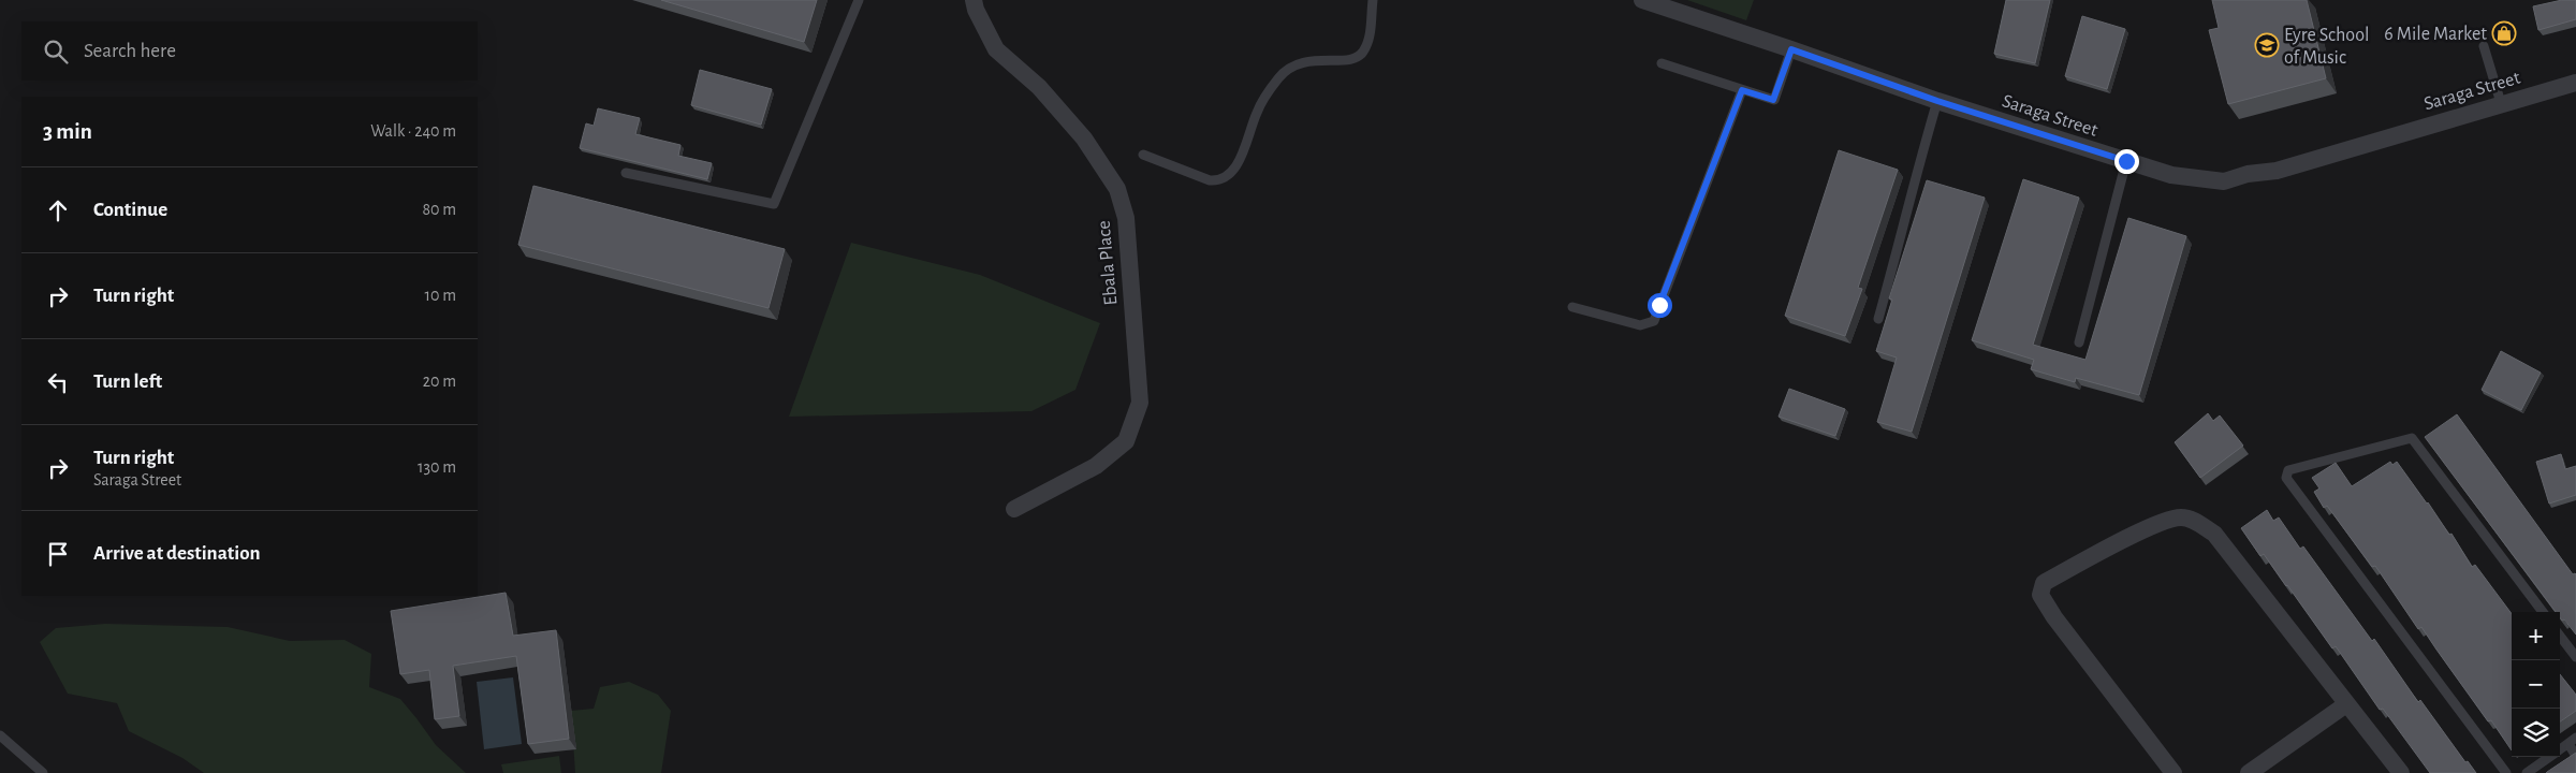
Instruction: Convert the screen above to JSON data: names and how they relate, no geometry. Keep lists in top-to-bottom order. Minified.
{"streets":{"street":["Saraga Street","Ebala Place"]},"places":{"shop":["6 Mile Market"],"school or university":["Eyre School of Music"]},"page":{"search":"Search here","heading":["3 min","Walk · 240 m"],"list":[["Continue","80 m"],["Turn right","10 m"],["Turn left","20 m"],["Turn right","Saraga Street","130 m"],"Arrive at destination"],"map_buttons":["+","−"]}}
